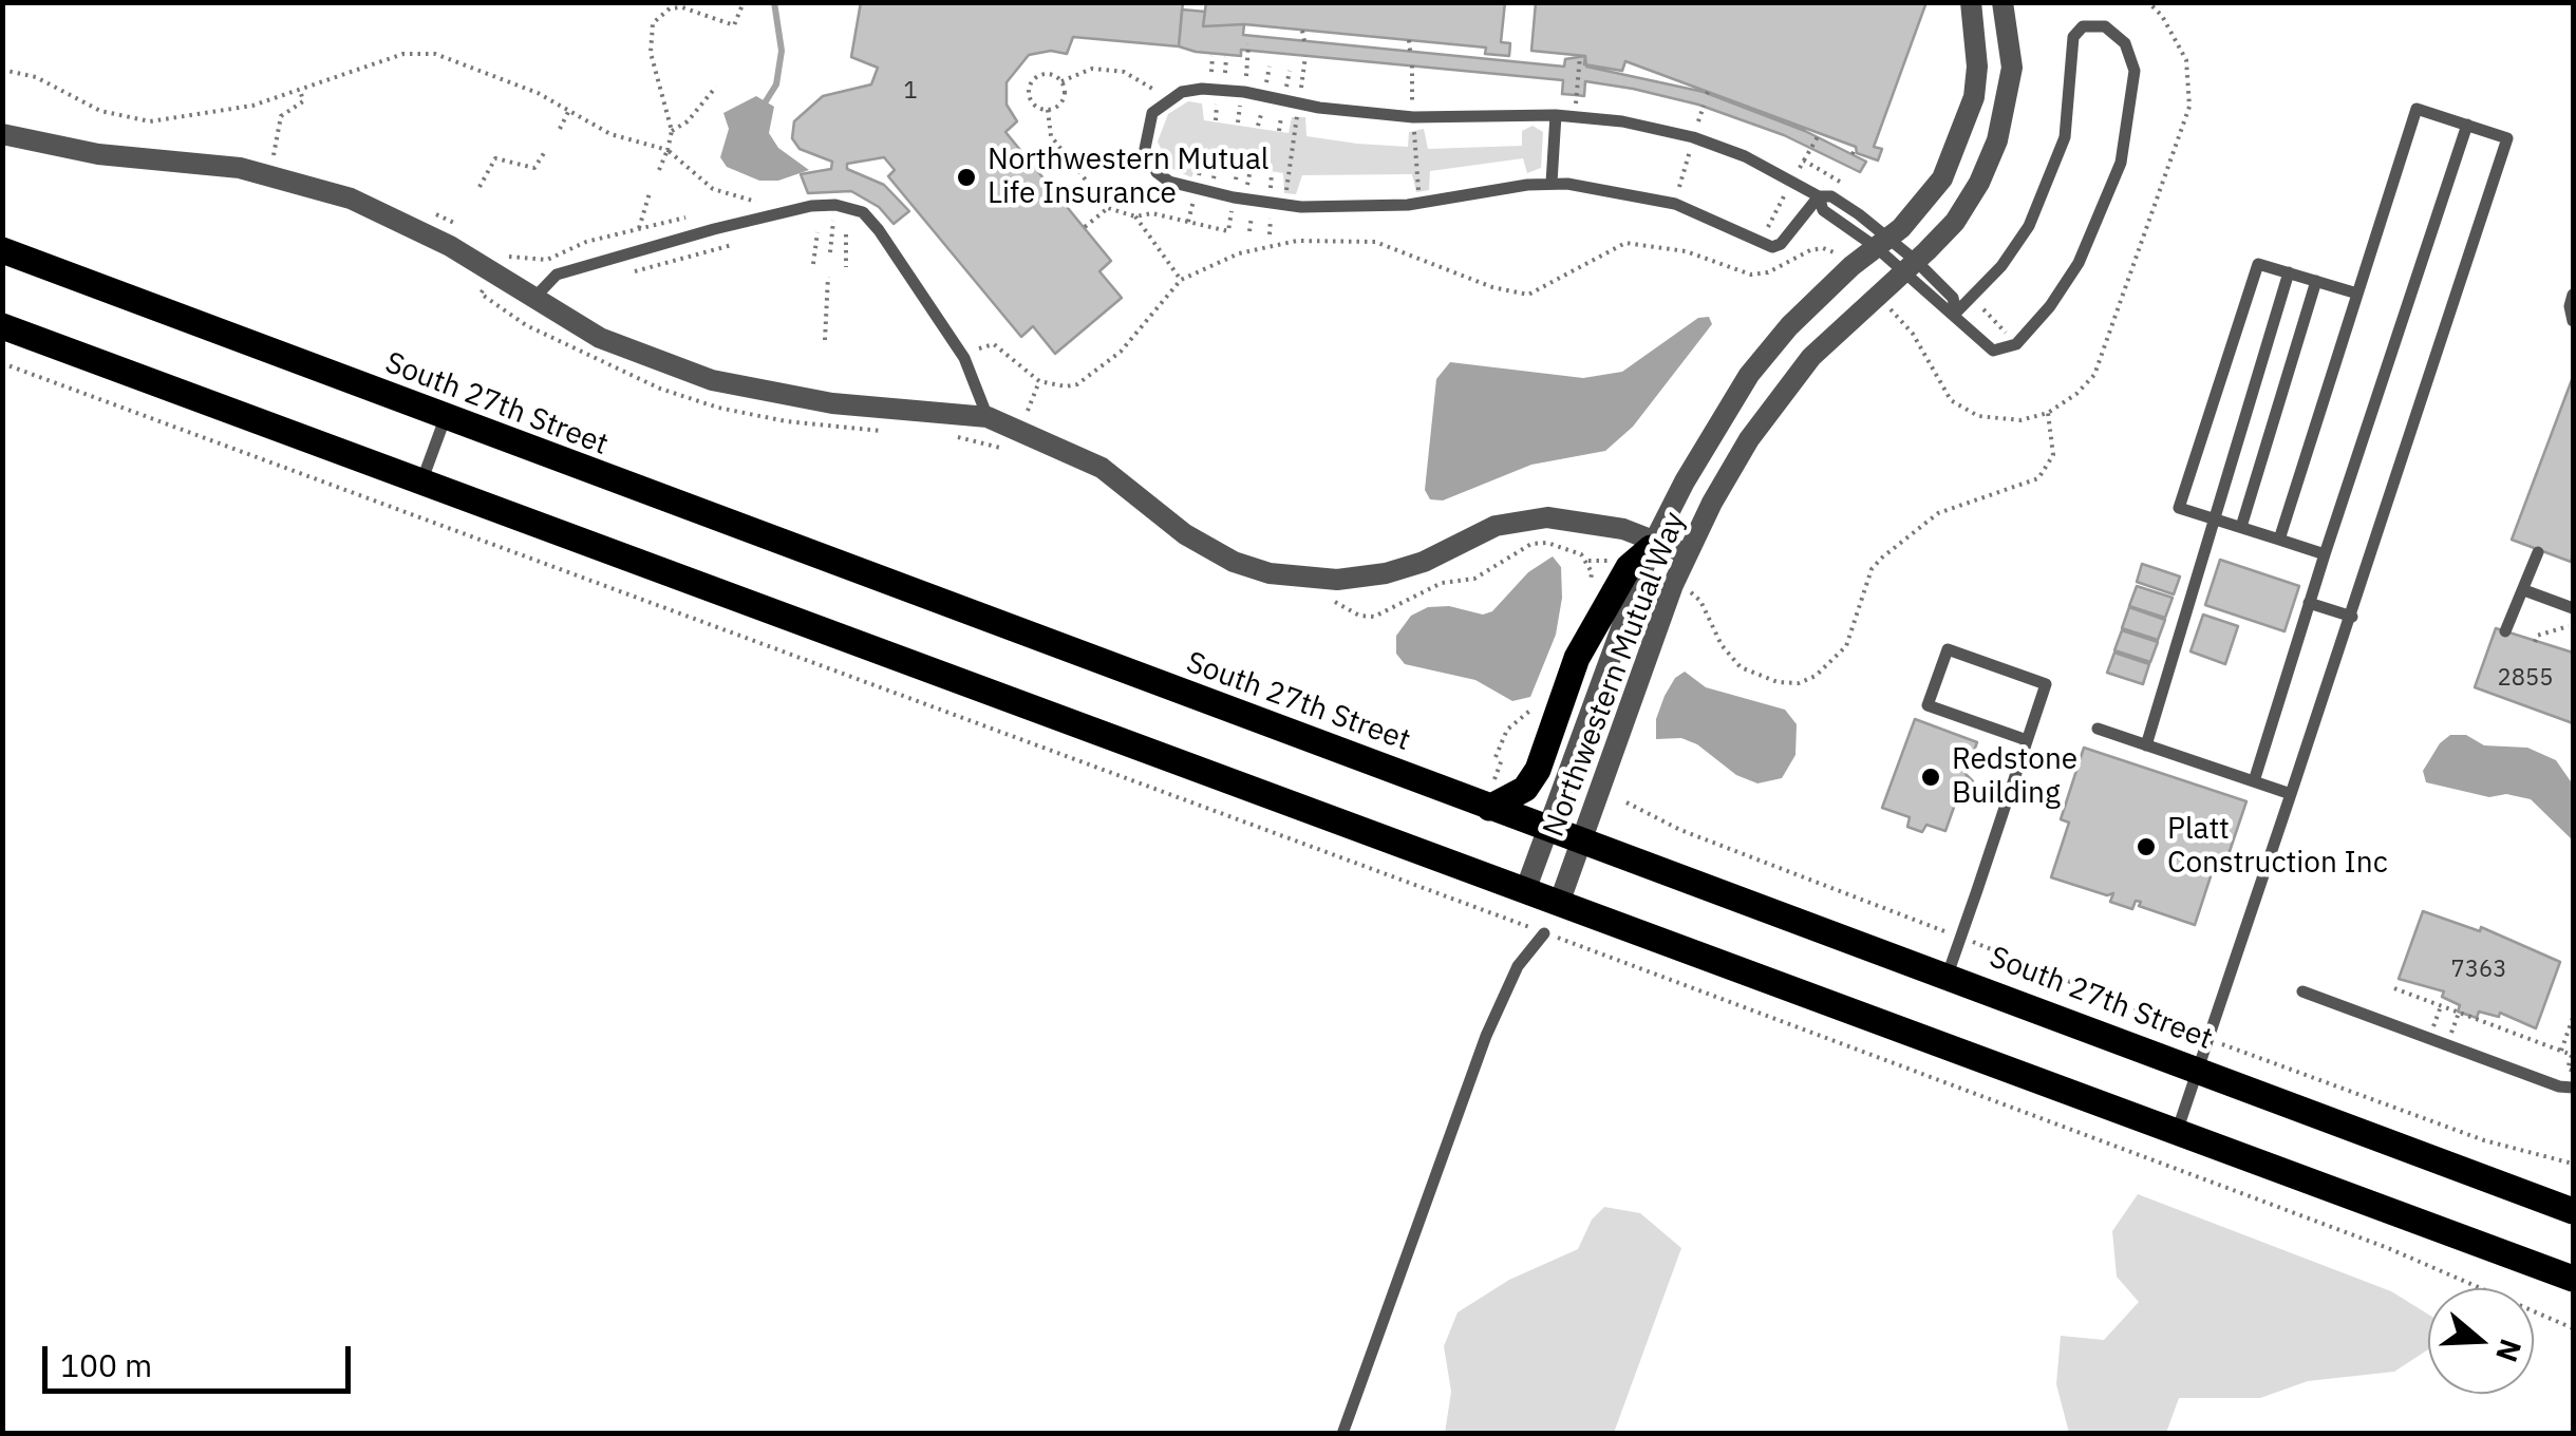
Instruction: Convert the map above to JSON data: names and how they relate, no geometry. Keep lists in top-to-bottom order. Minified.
{"streets":{"main road":["South 27th Street"],"street":["Northwestern Mutual Way"]},"crossings":[["South 27th Street","Northwestern Mutual Way"]],"places":["Northwestern Mutual Life Insurance","Redstone Building","Platt Construction Inc"],"house_numbers":["1","2855","7363"],"scale_bar":"100 m","north":"right"}
